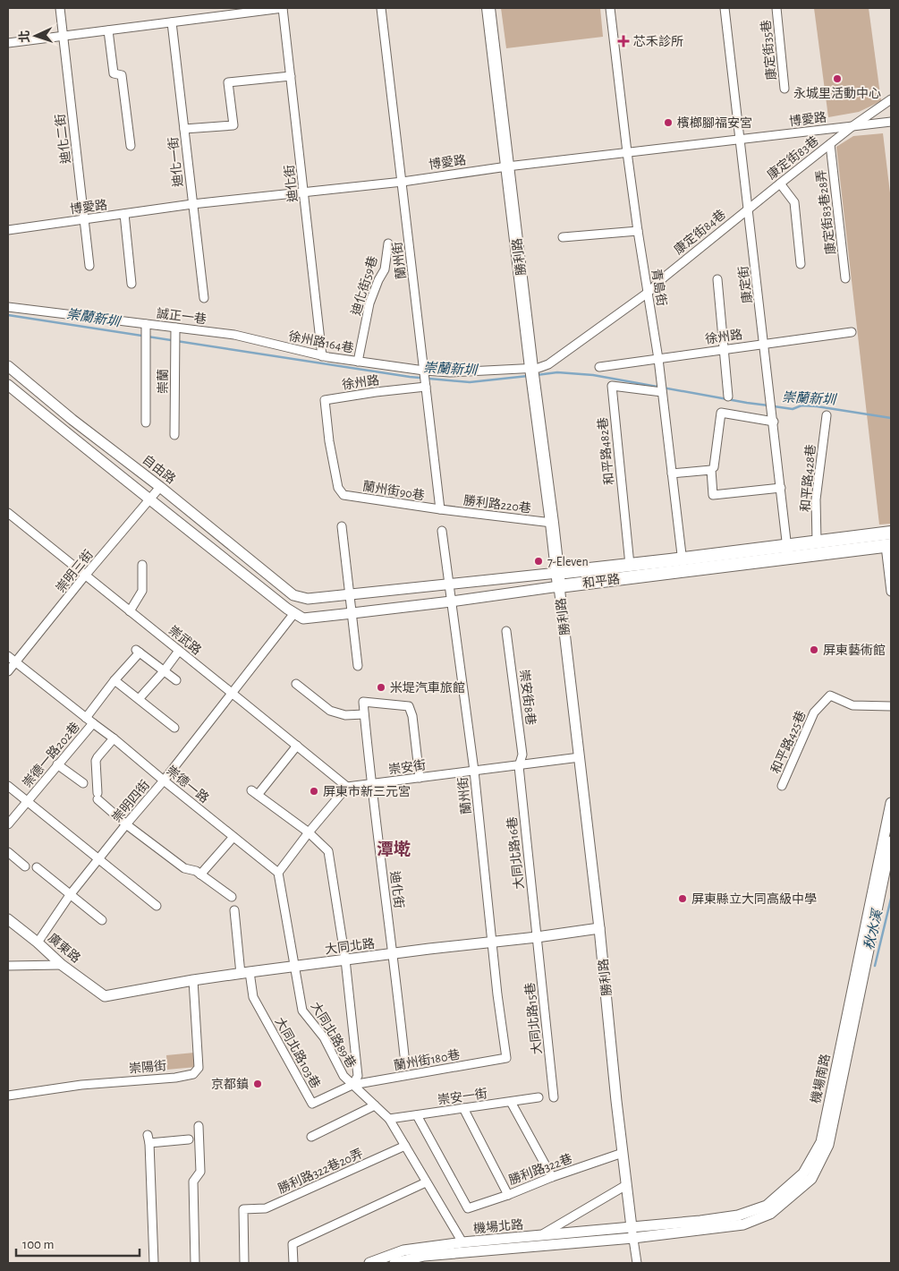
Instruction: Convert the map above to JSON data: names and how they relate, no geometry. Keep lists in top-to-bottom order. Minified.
{"streets":{"main road":["勝利路","和平路"],"street":["康定街35巷","博愛路","迪化二街","康定街83巷","迪化一街","迪化街","康定街83巷28弄","康定街84巷","蘭州街","康定街","迪化街59巷","青島街","誠正一巷","徐州路","徐州路164巷","崇蘭","和平路482巷","自由路","和平路428巷","蘭州街90巷","勝利路220巷","崇明三街","崇武路","崇安街8巷","和平路425巷","崇德一路202巷","崇安街","崇德一路","崇明四街","大同北路16巷","大同北路","廣東路","大同北路15巷","大同北路89巷","大同北路103巷","蘭州街180巷","崇陽街","機場南路","崇安一街","勝利路322巷","勝利路322巷20弄","機場北路"]},"crossings":[["博愛路","迪化二街"],["博愛路","康定街83巷"],["博愛路","迪化一街"],["博愛路","迪化街"],["博愛路","勝利路"],["博愛路","蘭州街"],["博愛路","康定街"],["博愛路","青島街"],["康定街83巷","康定街83巷28弄"],["康定街83巷","康定街84巷"],["康定街83巷","康定街"],["迪化街","徐州路164巷"],["迪化街","崇安街"],["迪化街","大同北路"],["康定街84巷","康定街"],["康定街84巷","青島街"],["康定街84巷","徐州路"],["勝利路","徐州路"],["勝利路","勝利路220巷"],["勝利路","和平路"],["勝利路","崇安街"],["勝利路","大同北路"],["勝利路","機場南路"],["勝利路","勝利路322巷"],["勝利路","機場北路"],["蘭州街","徐州路"],["蘭州街","徐州路164巷"],["蘭州街","蘭州街90巷"],["蘭州街","勝利路220巷"],["蘭州街","和平路"],["蘭州街","崇安街"],["蘭州街","大同北路"],["蘭州街","蘭州街180巷"],["康定街","徐州路"],["康定街","和平路"],["迪化街59巷","徐州路164巷"],["青島街","徐州路"],["青島街","和平路482巷"],["青島街","和平路"],["誠正一巷","徐州路164巷"],["誠正一巷","崇蘭"],["徐州路","徐州路164巷"],["徐州路","蘭州街90巷"],["和平路482巷","和平路"],["自由路","崇明三街"],["自由路","和平路"],["和平路428巷","和平路"],["蘭州街90巷","勝利路220巷"],["崇明三街","崇武路"],["崇明三街","崇德一路"],["和平路","崇明四街"],["崇武路","崇安街"],["崇武路","崇明四街"],["崇安街8巷","崇安街"],["崇安街8巷","大同北路16巷"],["崇德一路202巷","崇德一路"],["崇安街","大同北路16巷"],["崇德一路","崇明四街"],["崇明四街","廣東路"],["大同北路16巷","大同北路"],["大同北路16巷","大同北路15巷"],["大同北路","廣東路"],["大同北路","大同北路15巷"],["大同北路","大同北路89巷"],["大同北路","大同北路103巷"],["大同北路","崇陽街"],["大同北路89巷","大同北路103巷"],["大同北路89巷","蘭州街180巷"],["大同北路89巷","崇安一街"],["大同北路89巷","勝利路322巷20弄"],["大同北路89巷","機場北路"],["大同北路103巷","蘭州街180巷"],["機場南路","機場北路"],["崇安一街","勝利路322巷"]],"districts":["潭墘"],"water":["崇蘭新圳","秋水溪"],"places":{"health":["芯禾診所"],"other":["永城里活動中心","檳榔腳福安宮","7-Eleven","屏東藝術館","米堤汽車旅館","屏東市新三元宮","屏東縣立大同高級中學","京都鎮"]},"scale_bar":"100 m","north":"left"}
